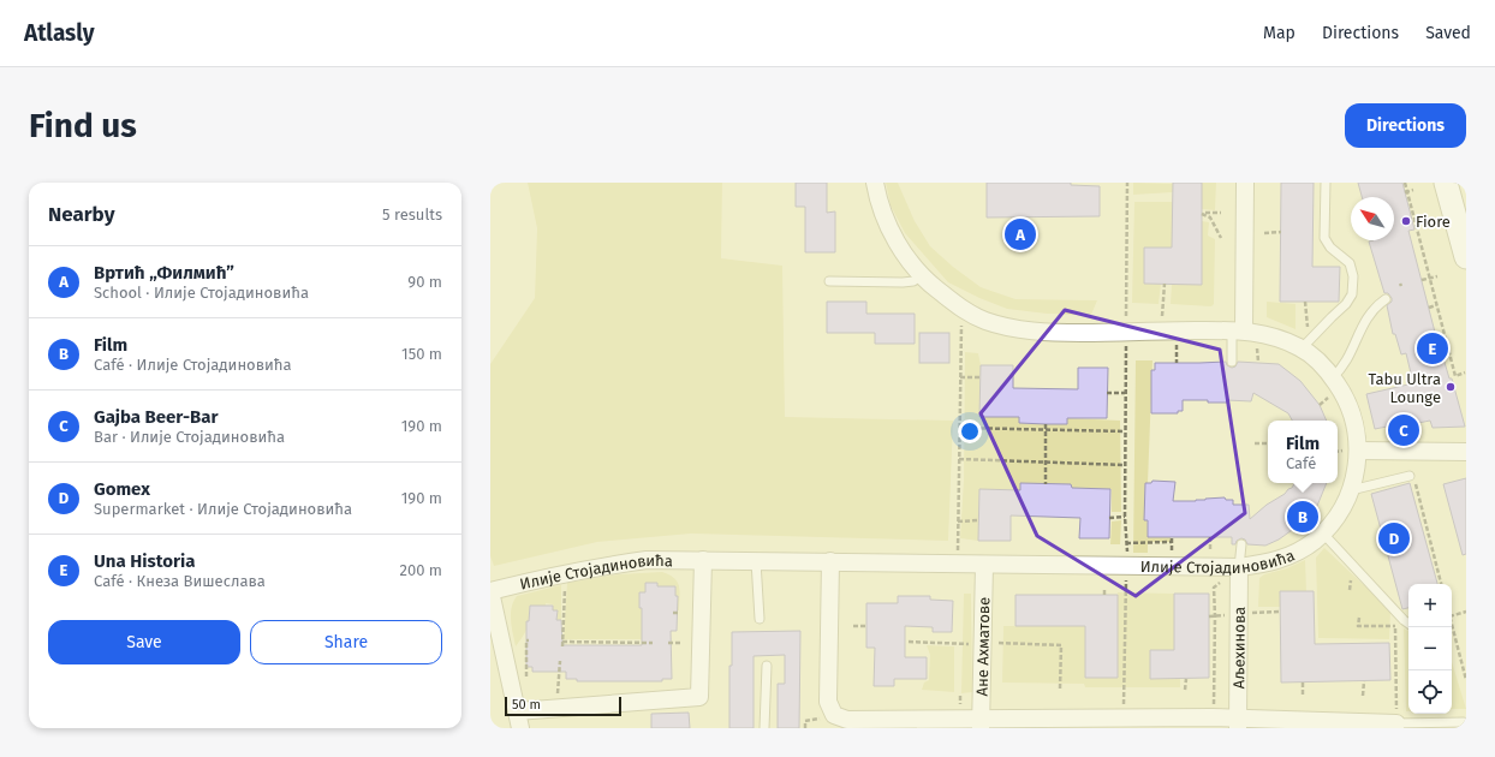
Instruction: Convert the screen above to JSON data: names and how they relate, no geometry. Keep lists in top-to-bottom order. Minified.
{"streets":{"street":["Илије Стојадиновића","Ане Ахматове","Аљехинова"]},"crossings":[["Илије Стојадиновића","Ане Ахматове"],["Илије Стојадиновића","Аљехинова"]],"places":["Fiore","Tabu Ultra Lounge"],"scale_bar":"50 m","north":"top left","page":{"header":"Atlasly","nav":["Map","Directions","Saved"],"buttons":["Directions",["Save","Share"]],"title":"Find us","heading":["Nearby","5 results"],"pins":["A","E","C","B","D"],"list":[{"mark":"A","name":"Вртић „Филмић”","note":"School · Илије Стојадиновића","value":"90 m"},{"mark":"B","name":"Film","note":"Café · Илије Стојадиновића","value":"150 m"},{"mark":"C","name":"Gajba Beer-Bar","note":"Bar · Илије Стојадиновића","value":"190 m"},{"mark":"D","name":"Gomex","note":"Supermarket · Илије Стојадиновића","value":"190 m"},{"mark":"E","name":"Una Historia","note":"Café · Кнеза Вишеслава","value":"200 m"}],"popup":["Film","Café"],"map_buttons":["+","−"],"scale":"50 m"}}
